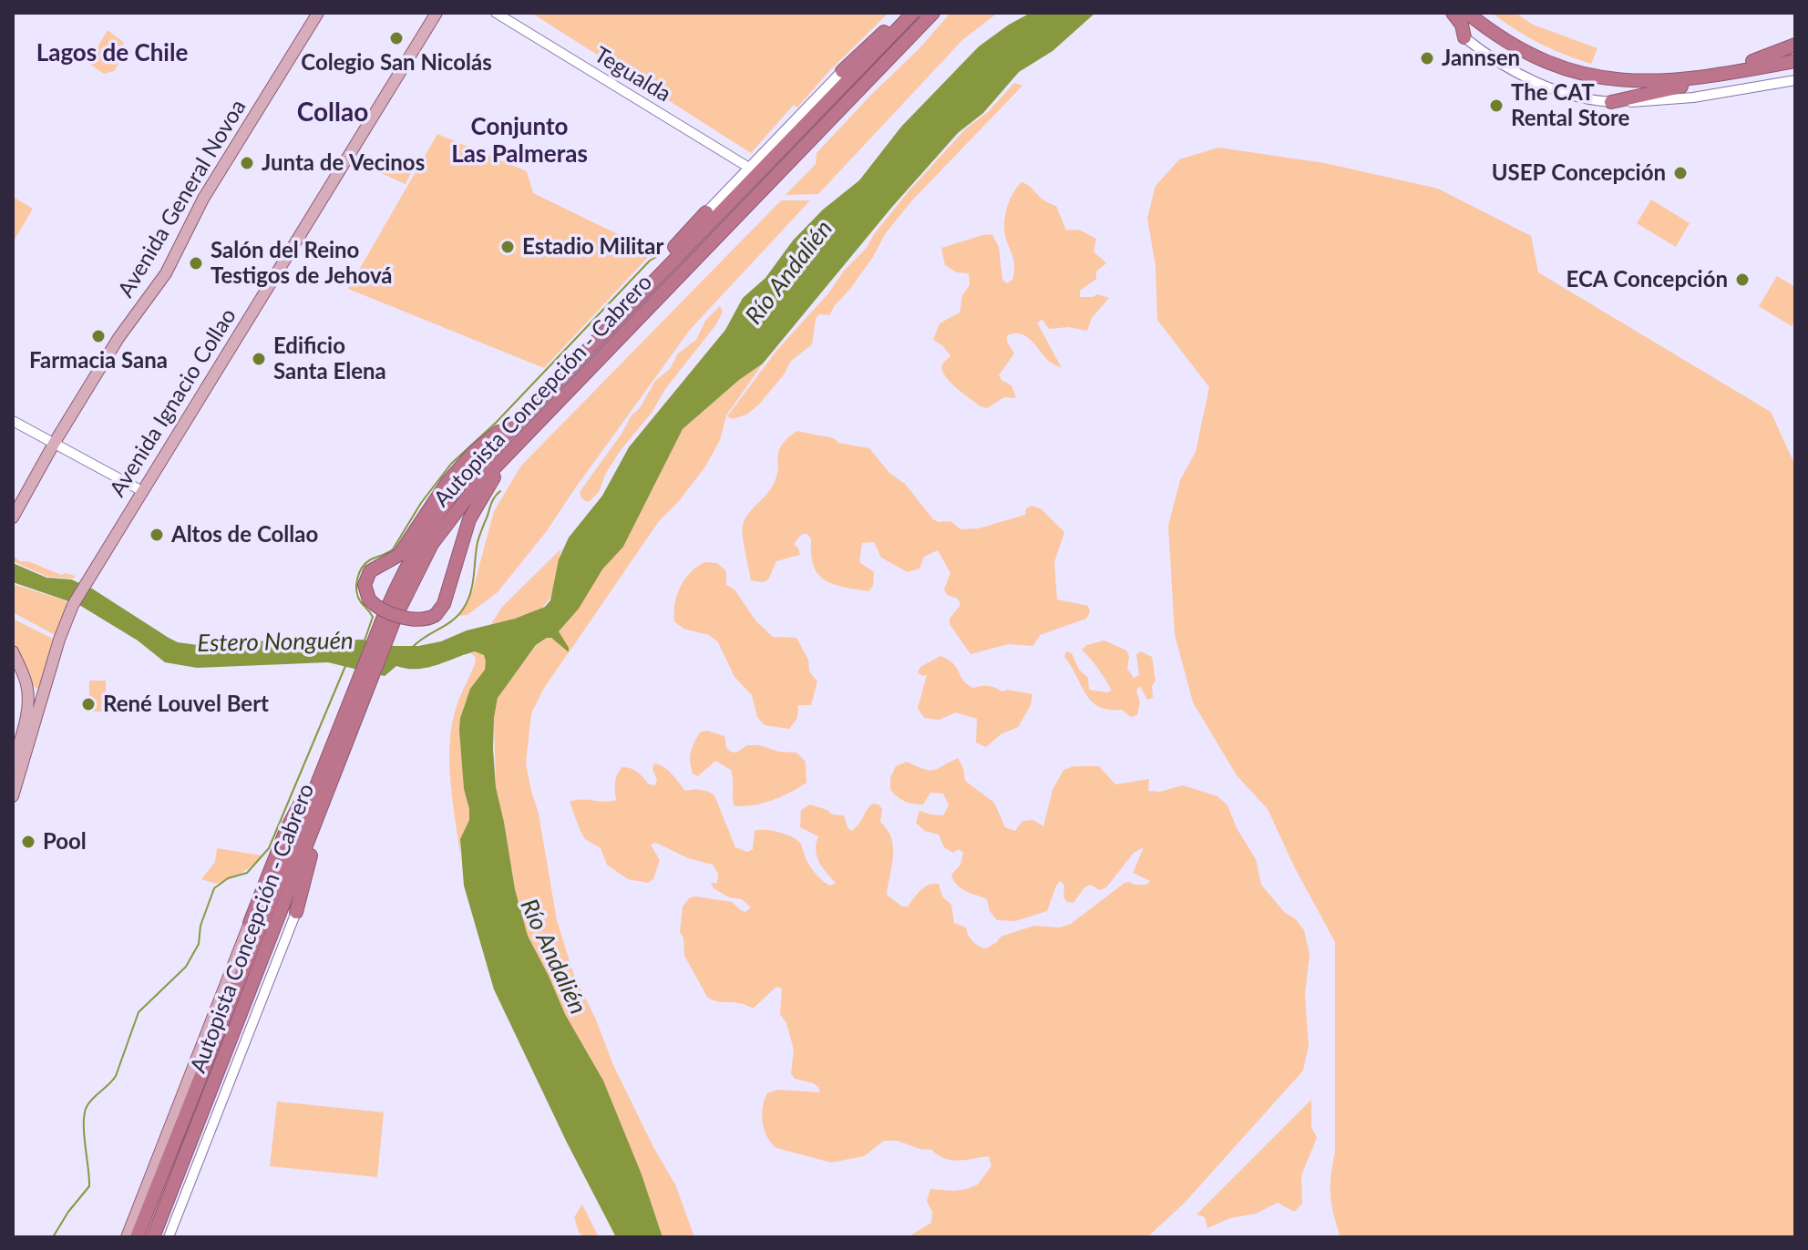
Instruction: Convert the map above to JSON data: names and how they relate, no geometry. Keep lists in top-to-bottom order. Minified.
{"streets":{"highway":["Autopista Concepción - Cabrero"],"main road":["Avenida General Novoa","Avenida Ignacio Collao"],"street":["Tegualda"]},"districts":["Lagos de Chile","Collao","Conjunto Las Palmeras"],"water":["Río Andalién","Estero Nonguén"],"places":["Colegio San Nicolás","Jannsen","The CAT Rental Store","Junta de Vecinos","USEP Concepción","Estadio Militar","Salón del Reino Testigos de Jehová","ECA Concepción","Farmacia Sana","Edificio Santa Elena","Altos de Collao","René Louvel Bert","Pool"]}
